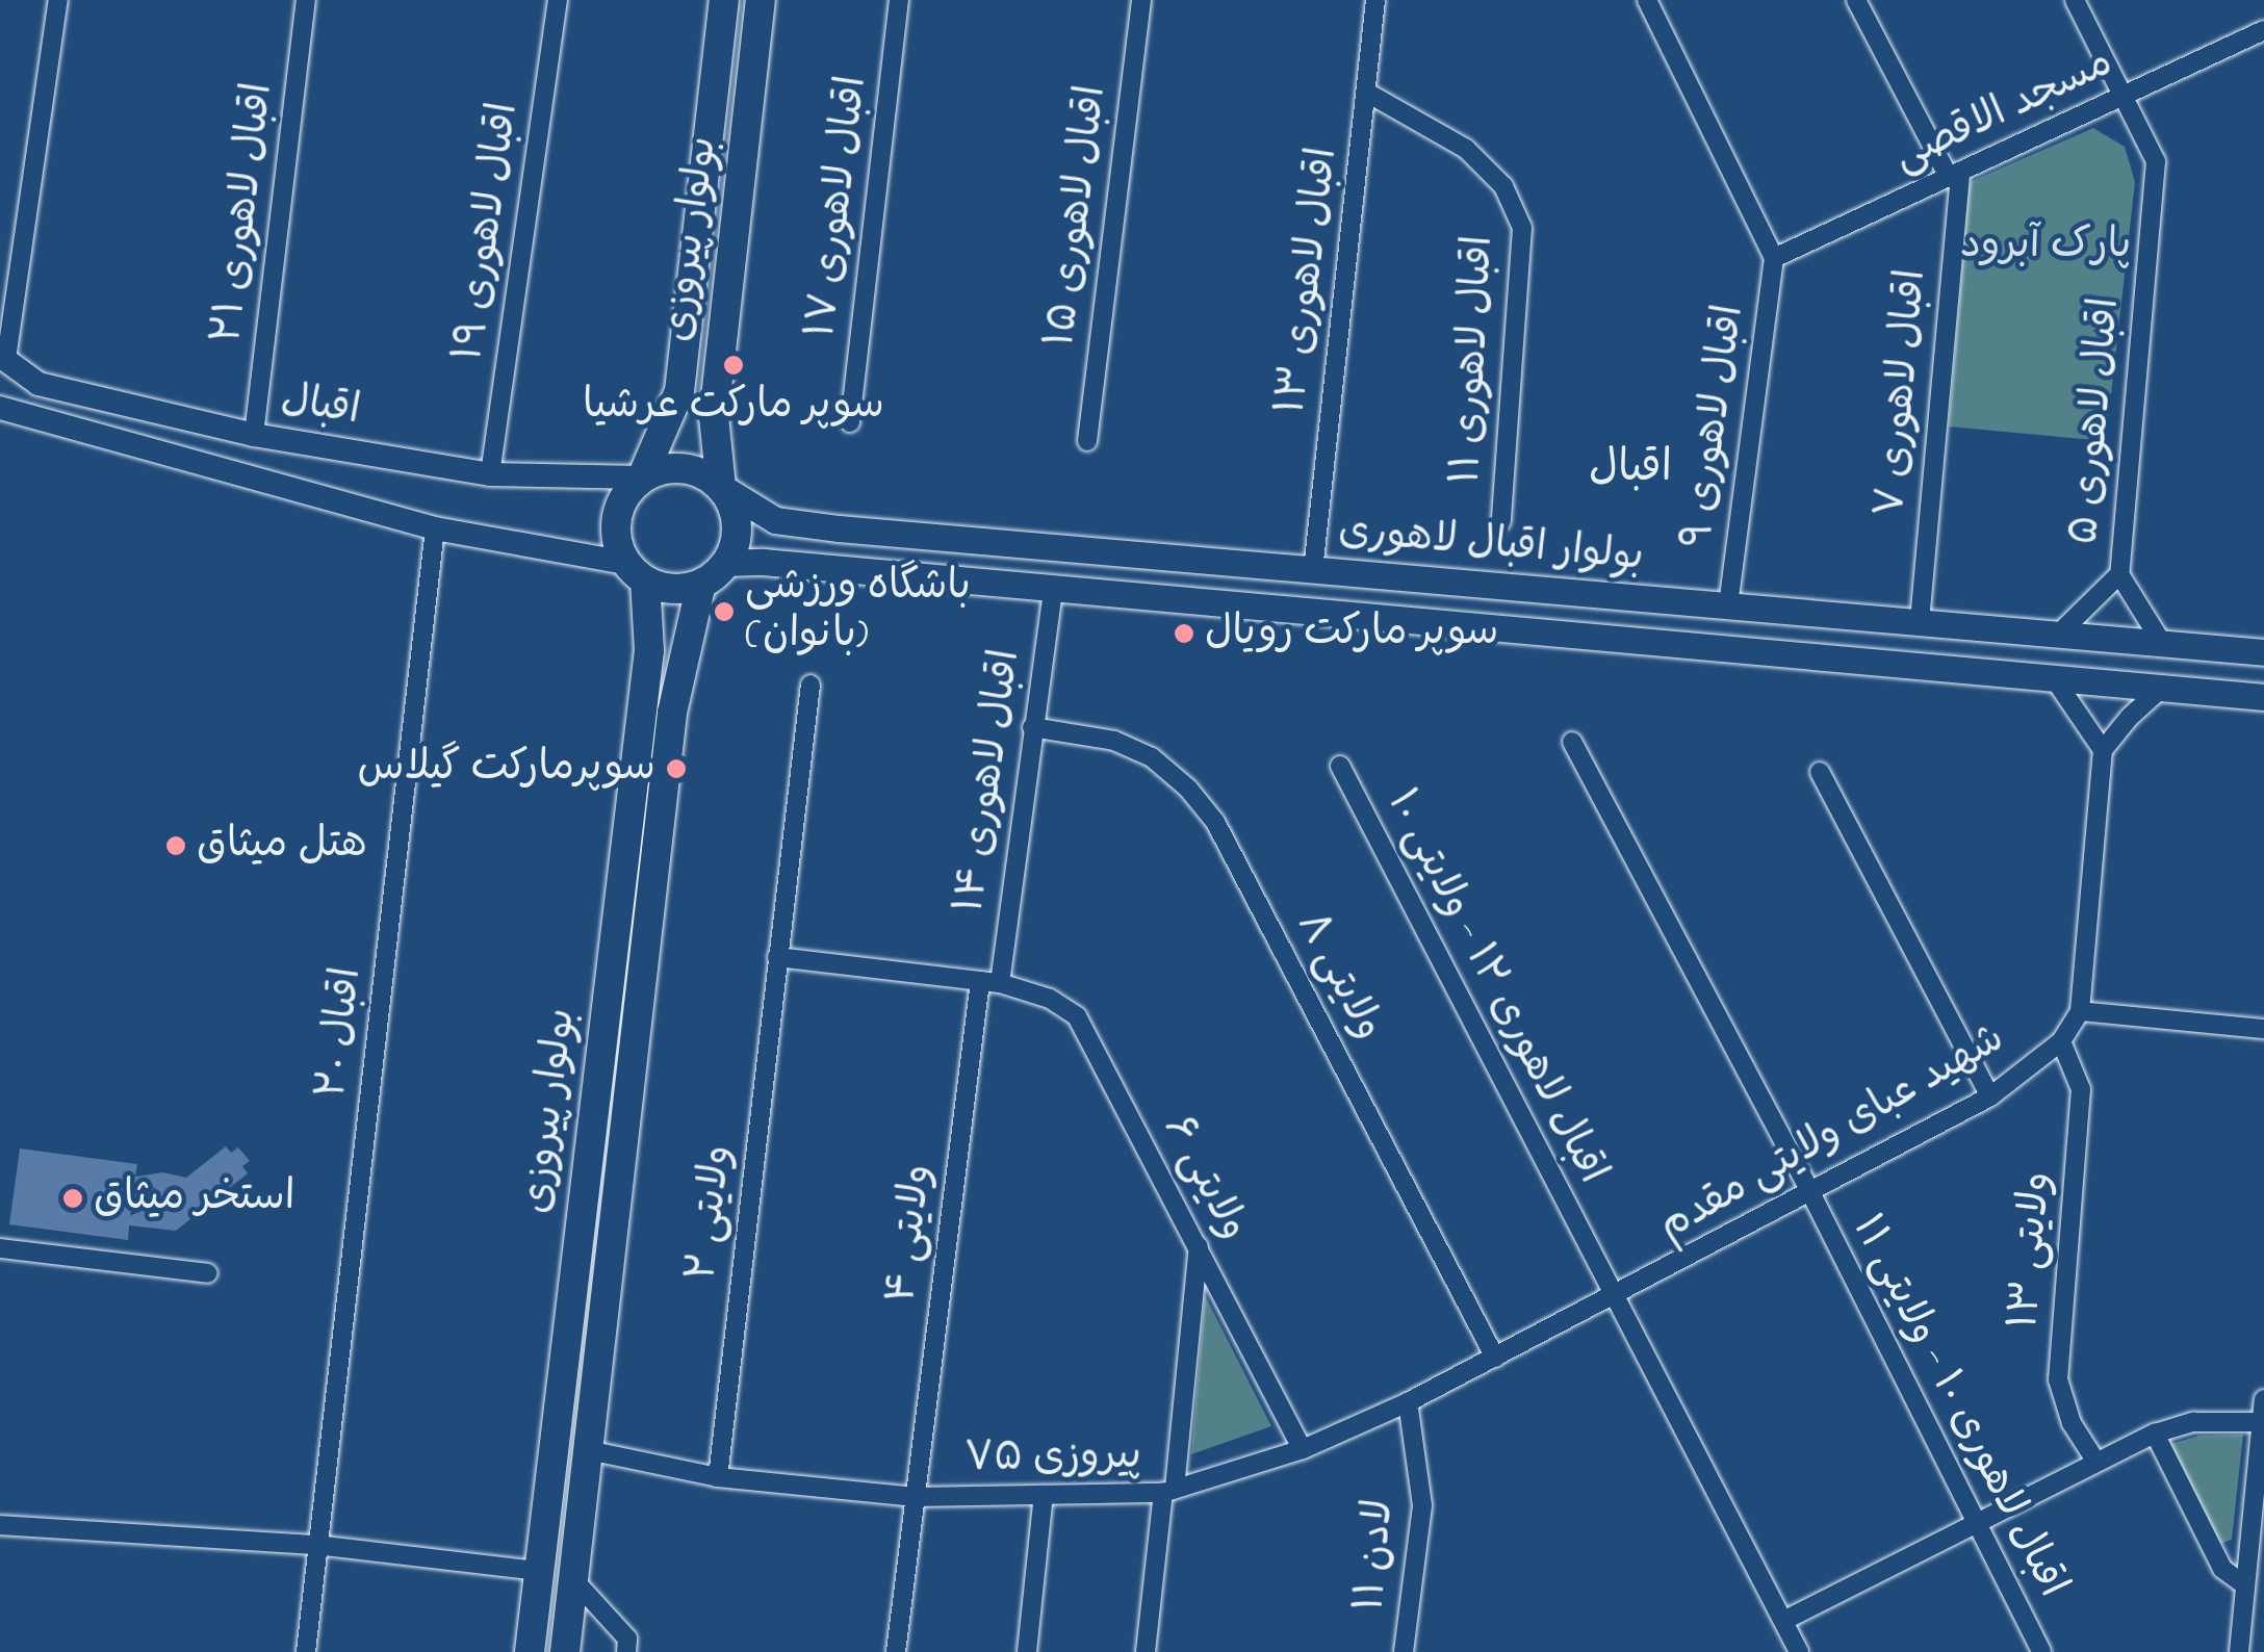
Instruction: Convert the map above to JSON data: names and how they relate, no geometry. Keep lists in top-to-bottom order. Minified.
{"streets":{"main road":["بولوار پیروزی","بولوار اقبال لاهوری"],"street":["مسجد الاقصی","اقبال لاهوری ۱۷","اقبال لاهوری ۲۱","اقبال لاهوری ۱۵","اقبال لاهوری ۱۹","اقبال لاهوری ۱۳","اقبال لاهوری ۱۱","اقبال لاهوری ۷","اقبال","اقبال لاهوری ۵","اقبال لاهوری ۹","اقبال لاهوری ۱۴","ولایتی ۸","اقبال لاهوری ۱۲ - ولایتی ۱۰","اقبال ۲۰","شهید عبای ولایتی مقدم","ولایتی ۶","ولایتی ۲","ولایتی ۴","ولایتی ۱۳","اقبال لاهوری ۱۰ - ولایتی ۱۱","پیروزی ۷۵","لادن ۱۱"]},"crossings":[["مسجد الاقصی","اقبال لاهوری ۷"],["مسجد الاقصی","اقبال لاهوری ۵"],["مسجد الاقصی","اقبال لاهوری ۹"],["اقبال لاهوری ۲۱","اقبال"],["اقبال لاهوری ۱۹","اقبال"],["بولوار پیروزی","اقبال"],["بولوار پیروزی","بولوار اقبال لاهوری"],["بولوار پیروزی","پیروزی ۷۵"],["اقبال لاهوری ۱۳","اقبال لاهوری ۱۱"],["اقبال لاهوری ۱۳","بولوار اقبال لاهوری"],["اقبال لاهوری ۷","بولوار اقبال لاهوری"],["اقبال","بولوار اقبال لاهوری"],["اقبال","اقبال ۲۰"],["اقبال لاهوری ۵","بولوار اقبال لاهوری"],["اقبال لاهوری ۹","بولوار اقبال لاهوری"],["بولوار اقبال لاهوری","اقبال لاهوری ۱۴"],["اقبال لاهوری ۱۴","ولایتی ۸"],["اقبال لاهوری ۱۴","ولایتی ۶"],["ولایتی ۸","شهید عبای ولایتی مقدم"],["ولایتی ۸","پیروزی ۷۵"],["اقبال لاهوری ۱۲ - ولایتی ۱۰","شهید عبای ولایتی مقدم"],["شهید عبای ولایتی مقدم","ولایتی ۱۳"],["شهید عبای ولایتی مقدم","اقبال لاهوری ۱۰ - ولایتی ۱۱"],["شهید عبای ولایتی مقدم","پیروزی ۷۵"],["ولایتی ۶","ولایتی ۲"],["ولایتی ۶","ولایتی ۴"],["ولایتی ۶","پیروزی ۷۵"],["ولایتی ۲","پیروزی ۷۵"],["ولایتی ۴","پیروزی ۷۵"],["پیروزی ۷۵","لادن ۱۱"]],"districts":["اقبال"],"parks":["پارک آبرود"],"places":["سوپر مارکت عرشیا","باشگاه ورزشی (بانوان)","سوپر مارکت رویال","سوپرمارکت گیلاس","هتل میثاق","استخر میثاق"]}
